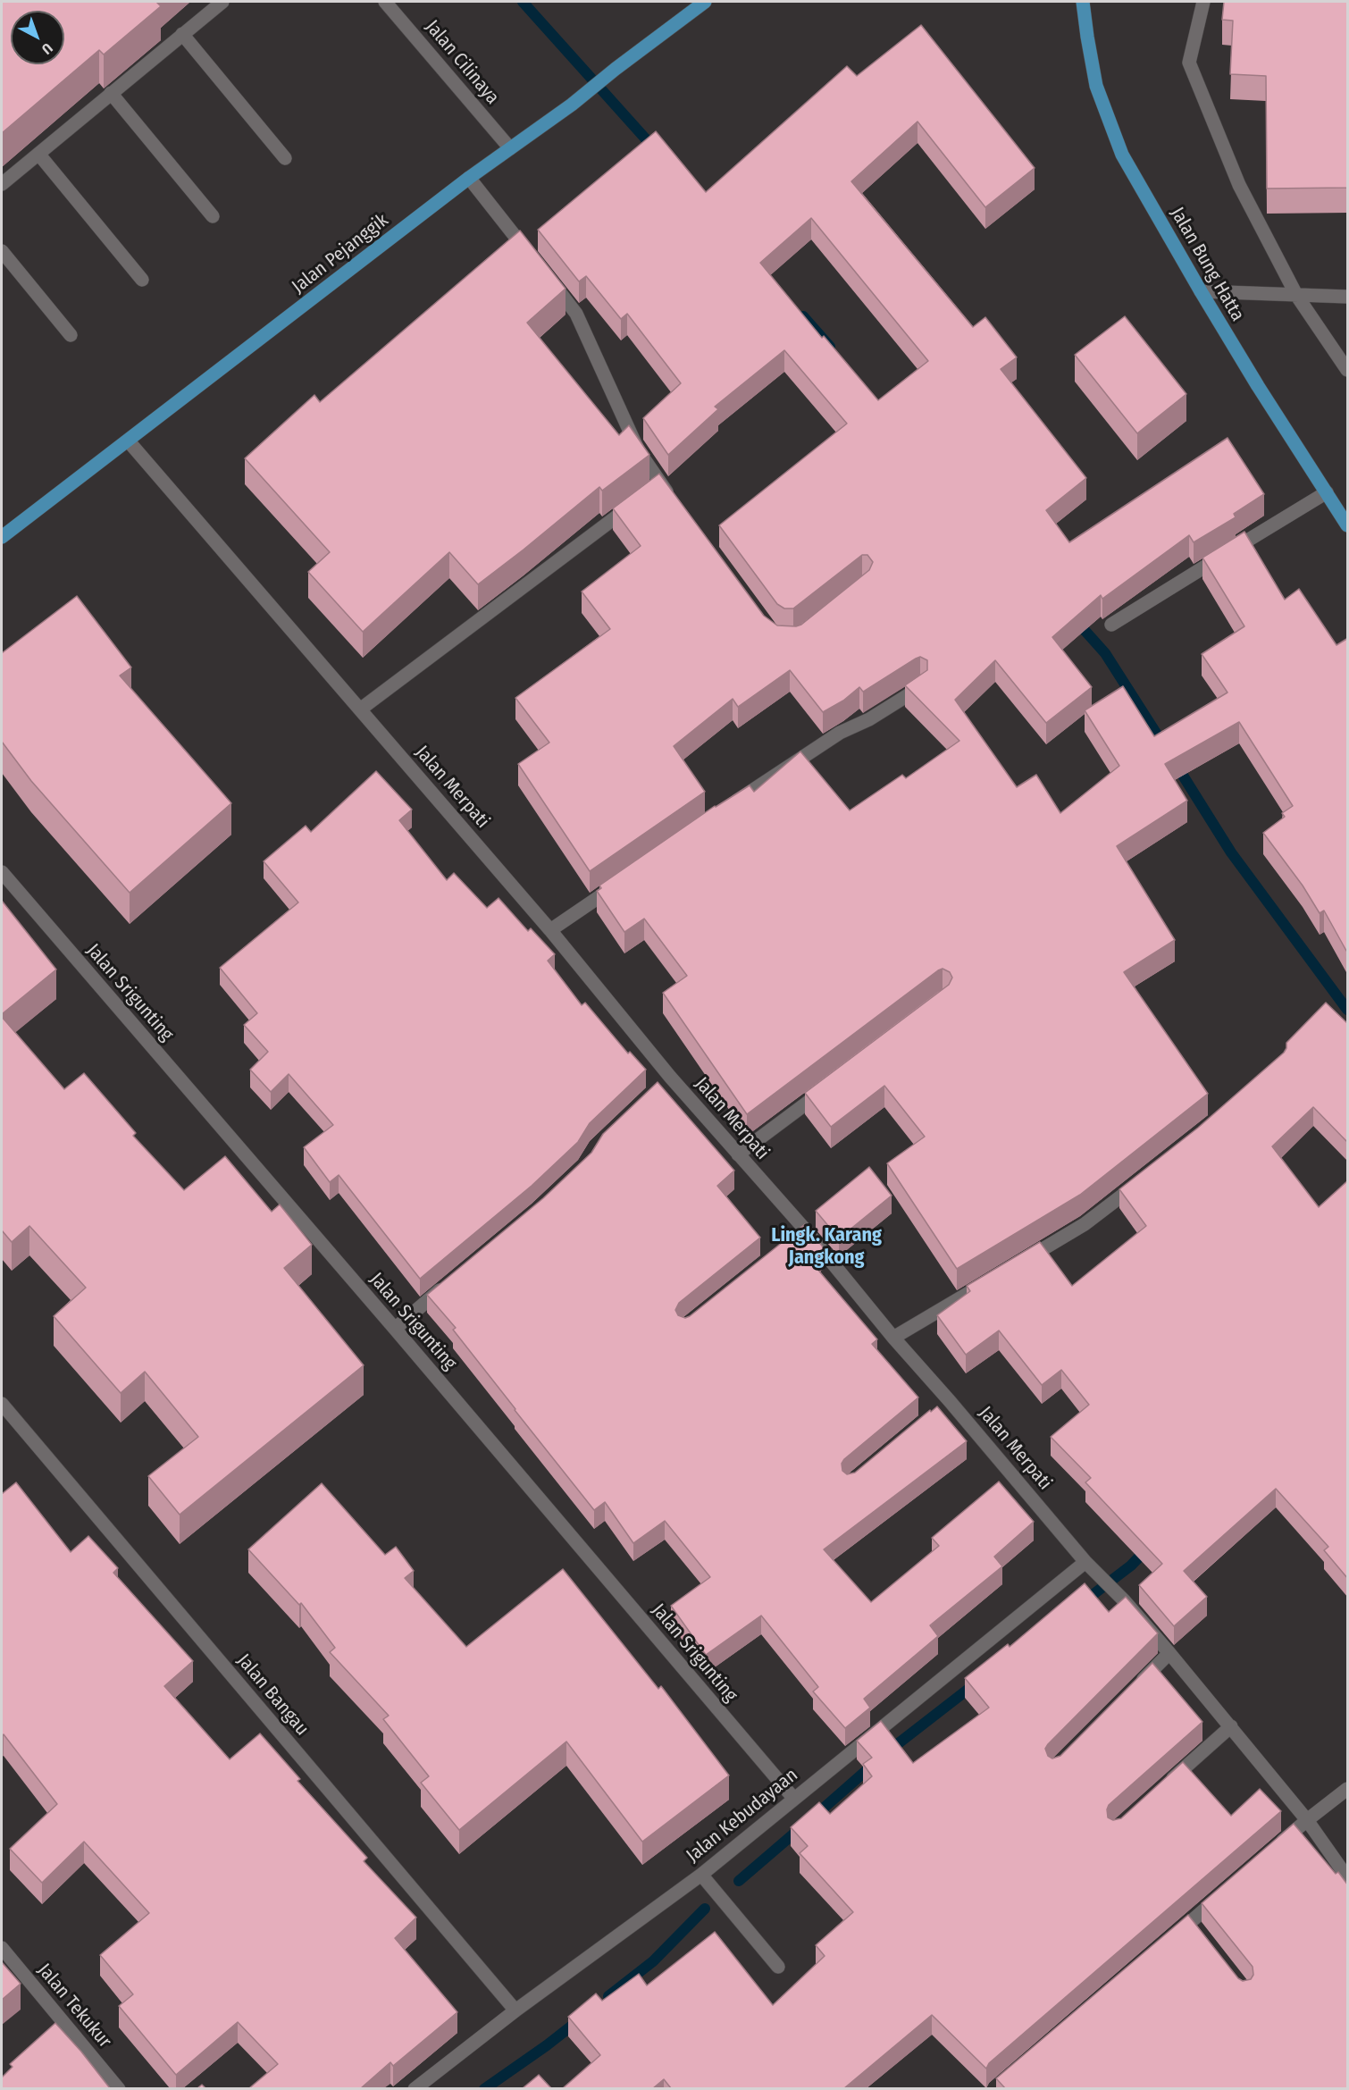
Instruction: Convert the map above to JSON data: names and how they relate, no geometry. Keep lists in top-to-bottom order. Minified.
{"streets":{"main road":["Jalan Pejanggik","Jalan Bung Hatta"],"street":["Jalan Cilinaya","Jalan Merpati","Jalan Srigunting","Jalan Bangau","Jalan Kebudayaan","Jalan Tekukur"]},"crossings":[["Jalan Cilinaya","Jalan Pejanggik"],["Jalan Pejanggik","Jalan Merpati"],["Jalan Merpati","Jalan Kebudayaan"],["Jalan Srigunting","Jalan Kebudayaan"],["Jalan Bangau","Jalan Kebudayaan"]],"districts":["Lingk. Karang Jangkong"],"north":"bottom right"}
